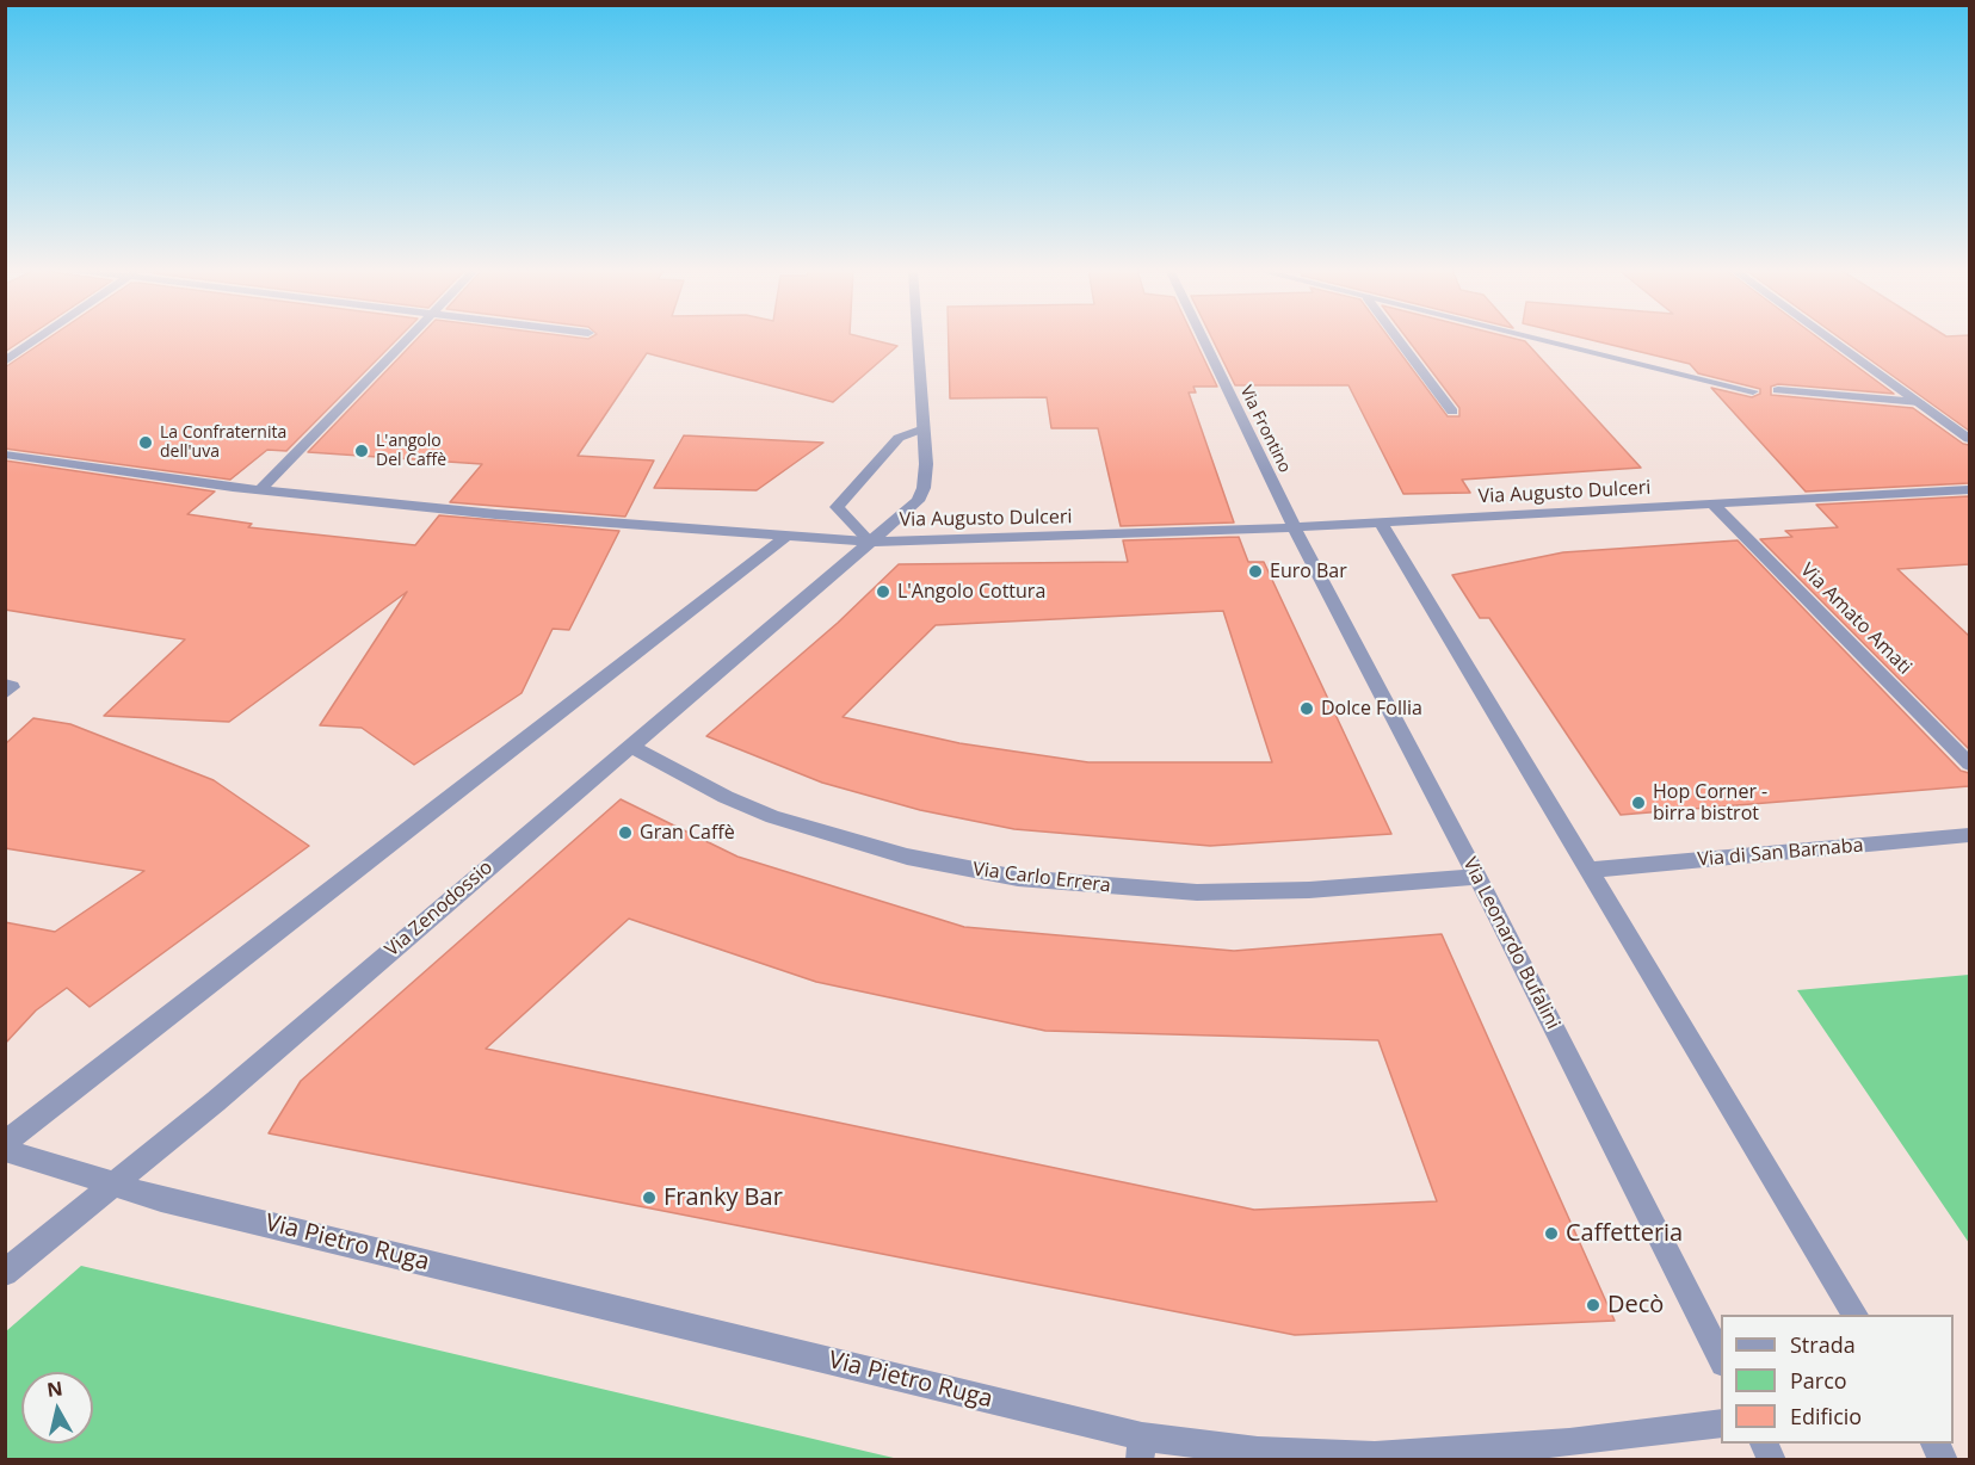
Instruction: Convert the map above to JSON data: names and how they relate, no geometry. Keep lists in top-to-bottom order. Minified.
{"streets":{"street":["Via Frontino","Via Augusto Dulceri","Via Amato Amati","Via di San Barnaba","Via Carlo Errera","Via Zenodossio","Via Leonardo Bufalini","Via Pietro Ruga"]},"crossings":[["Via Frontino","Via Augusto Dulceri"],["Via Frontino","Via Leonardo Bufalini"],["Via Augusto Dulceri","Via Amato Amati"],["Via Augusto Dulceri","Via Zenodossio"],["Via Augusto Dulceri","Via Leonardo Bufalini"],["Via Carlo Errera","Via Zenodossio"],["Via Carlo Errera","Via Leonardo Bufalini"],["Via Zenodossio","Via Pietro Ruga"]],"places":["La Confraternita dell'uva","L'angolo Del Caffè","Euro Bar","L'Angolo Cottura","Dolce Follia","Hop Corner - birra bistrot","Gran Caffè","Franky Bar","Caffetteria","Decò"],"legend":["Strada","Parco","Edificio"],"north":"top"}
